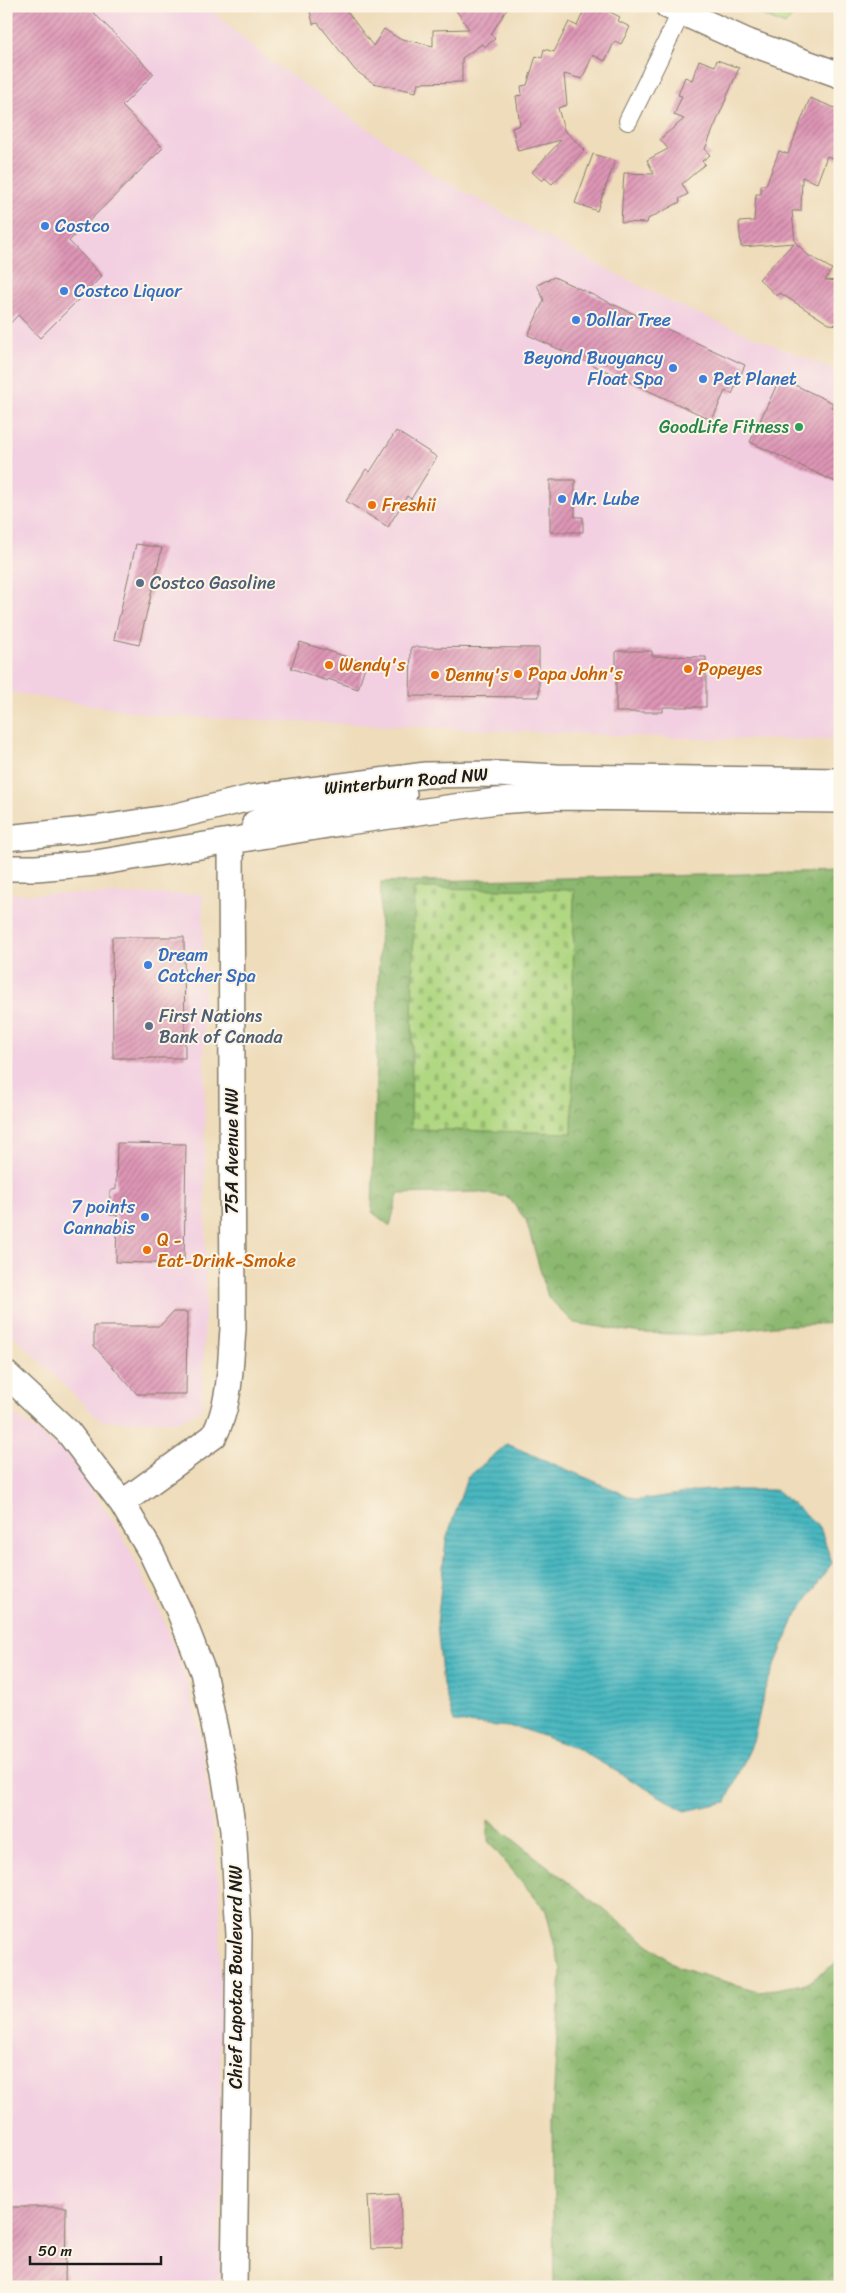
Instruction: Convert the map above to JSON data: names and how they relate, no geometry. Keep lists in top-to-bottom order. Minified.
{"streets":{"main road":["Winterburn Road NW","75A Avenue NW","Chief Lapotac Boulevard NW"]},"crossings":[["Winterburn Road NW","75A Avenue NW"],["75A Avenue NW","Chief Lapotac Boulevard NW"]],"places":["Costco","Costco Liquor","Dollar Tree","Beyond Buoyancy Float Spa","Pet Planet","GoodLife Fitness","Mr. Lube","Freshii","Costco Gasoline","Wendy's","Popeyes","Papa John's","Denny's","Dream Catcher Spa","First Nations Bank of Canada","7 points Cannabis","Q - Eat-Drink-Smoke"],"scale_bar":"50 m"}
